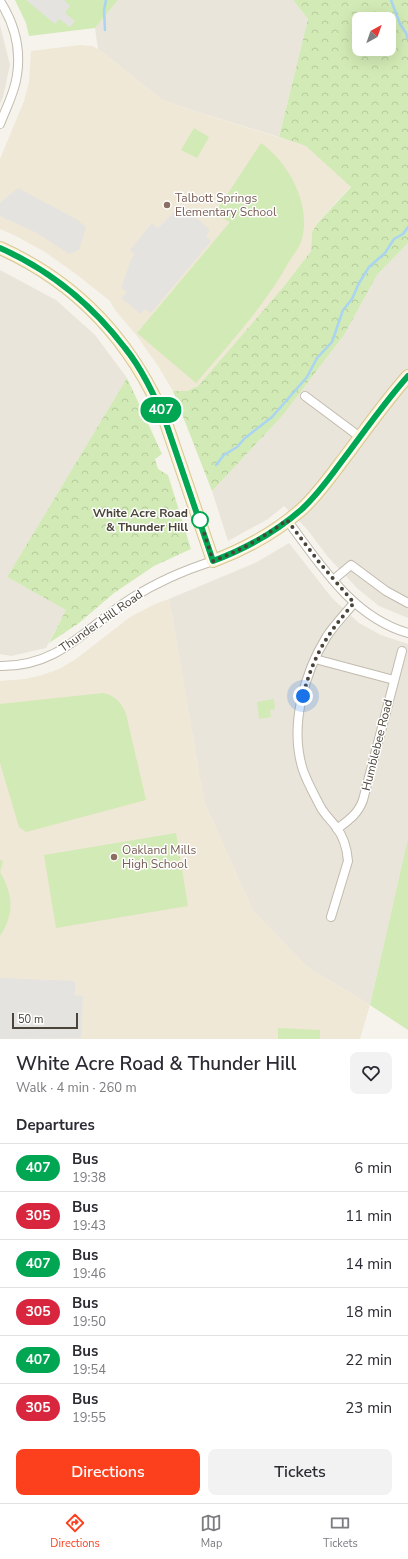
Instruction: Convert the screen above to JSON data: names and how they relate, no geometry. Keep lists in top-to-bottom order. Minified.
{"streets":{"street":["Thunder Hill Road","Humblebee Road"]},"places":["Talbott Springs Elementary School","White Acre Road & Thunder Hill","Oakland Mills High School"],"lines":["bus line 407"],"scale_bar":"50 m","north":"top right","page":{"on_map":"407","scale":"50 m","heading":[["White Acre Road & Thunder Hill","Walk · 4 min · 260 m"],"Departures"],"list":[{"mark":"407","name":"Bus","note":"19:38","value":"6 min"},{"mark":"305","name":"Bus","note":"19:43","value":"11 min"},{"mark":"407","name":"Bus","note":"19:46","value":"14 min"},{"mark":"305","name":"Bus","note":"19:50","value":"18 min"},{"mark":"407","name":"Bus","note":"19:54","value":"22 min"},{"mark":"305","name":"Bus","note":"19:55","value":"23 min"}],"buttons":["Directions","Tickets"],"tabs":["Directions","Map","Tickets"]}}
